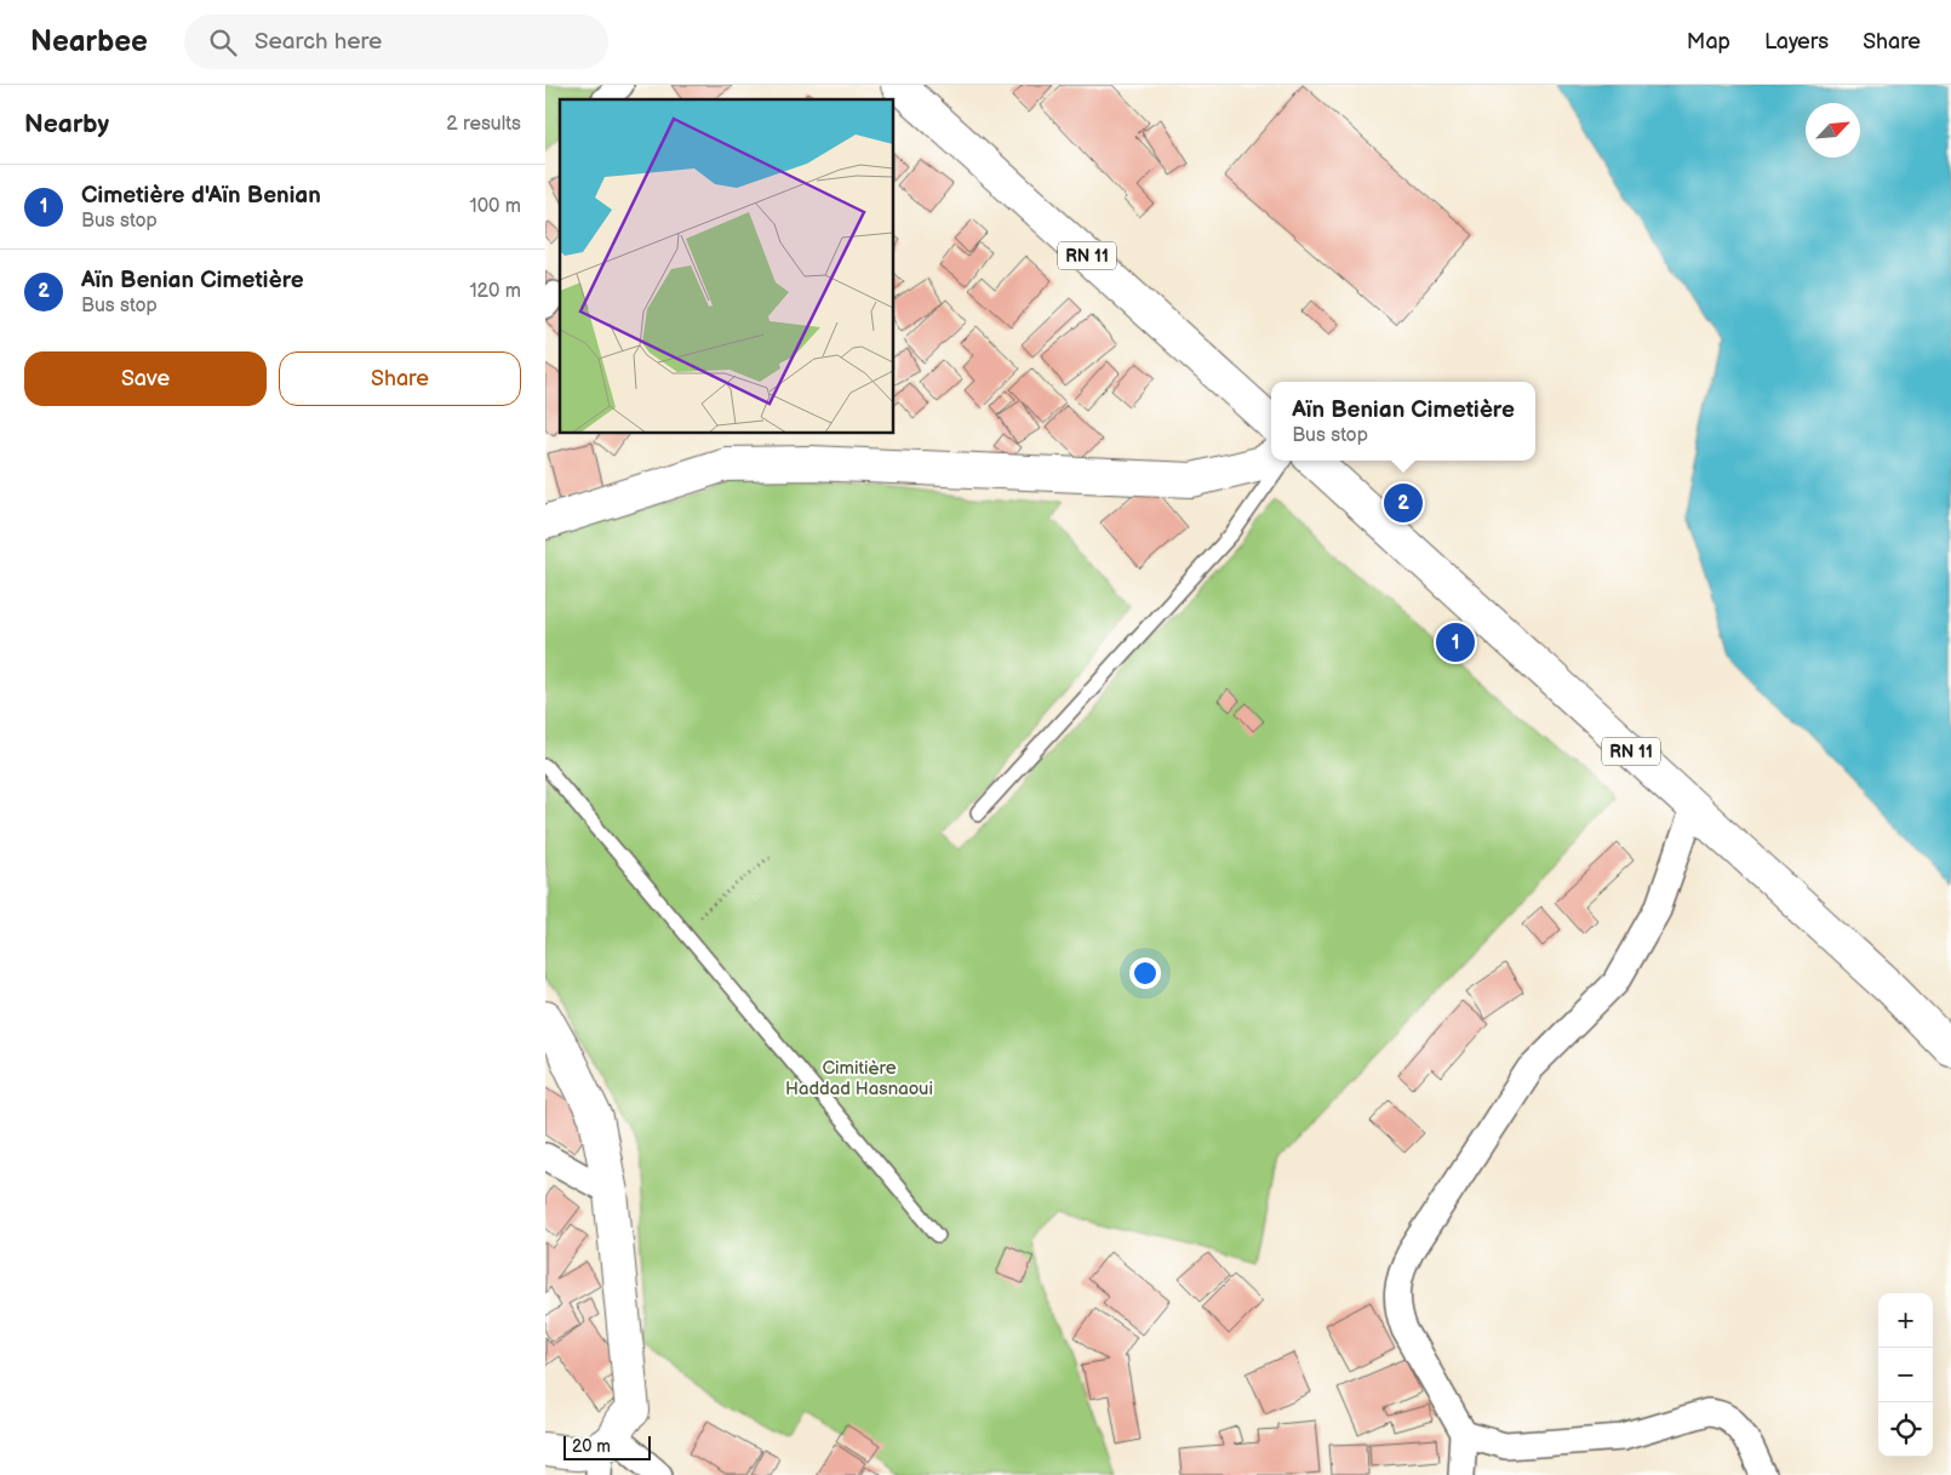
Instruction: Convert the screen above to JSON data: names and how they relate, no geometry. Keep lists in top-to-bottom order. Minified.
{"streets":{"main road":["RN 11"]},"parks":["Cimitière Haddad Hasnaoui"],"scale_bar":"20 m","north":"top right","page":{"header":"Nearbee","search":"Search here","nav":["Map","Layers","Share"],"heading":["Nearby","2 results"],"list":[{"mark":"1","name":"Cimetière d'Aïn Benian","note":"Bus stop","value":"100 m"},{"mark":"2","name":"Aïn Benian Cimetière","note":"Bus stop","value":"120 m"}],"buttons":["Save","Share"],"popup":["Aïn Benian Cimetière","Bus stop"],"pins":["2","1"],"map_buttons":["+","−"],"scale":"20 m"}}
